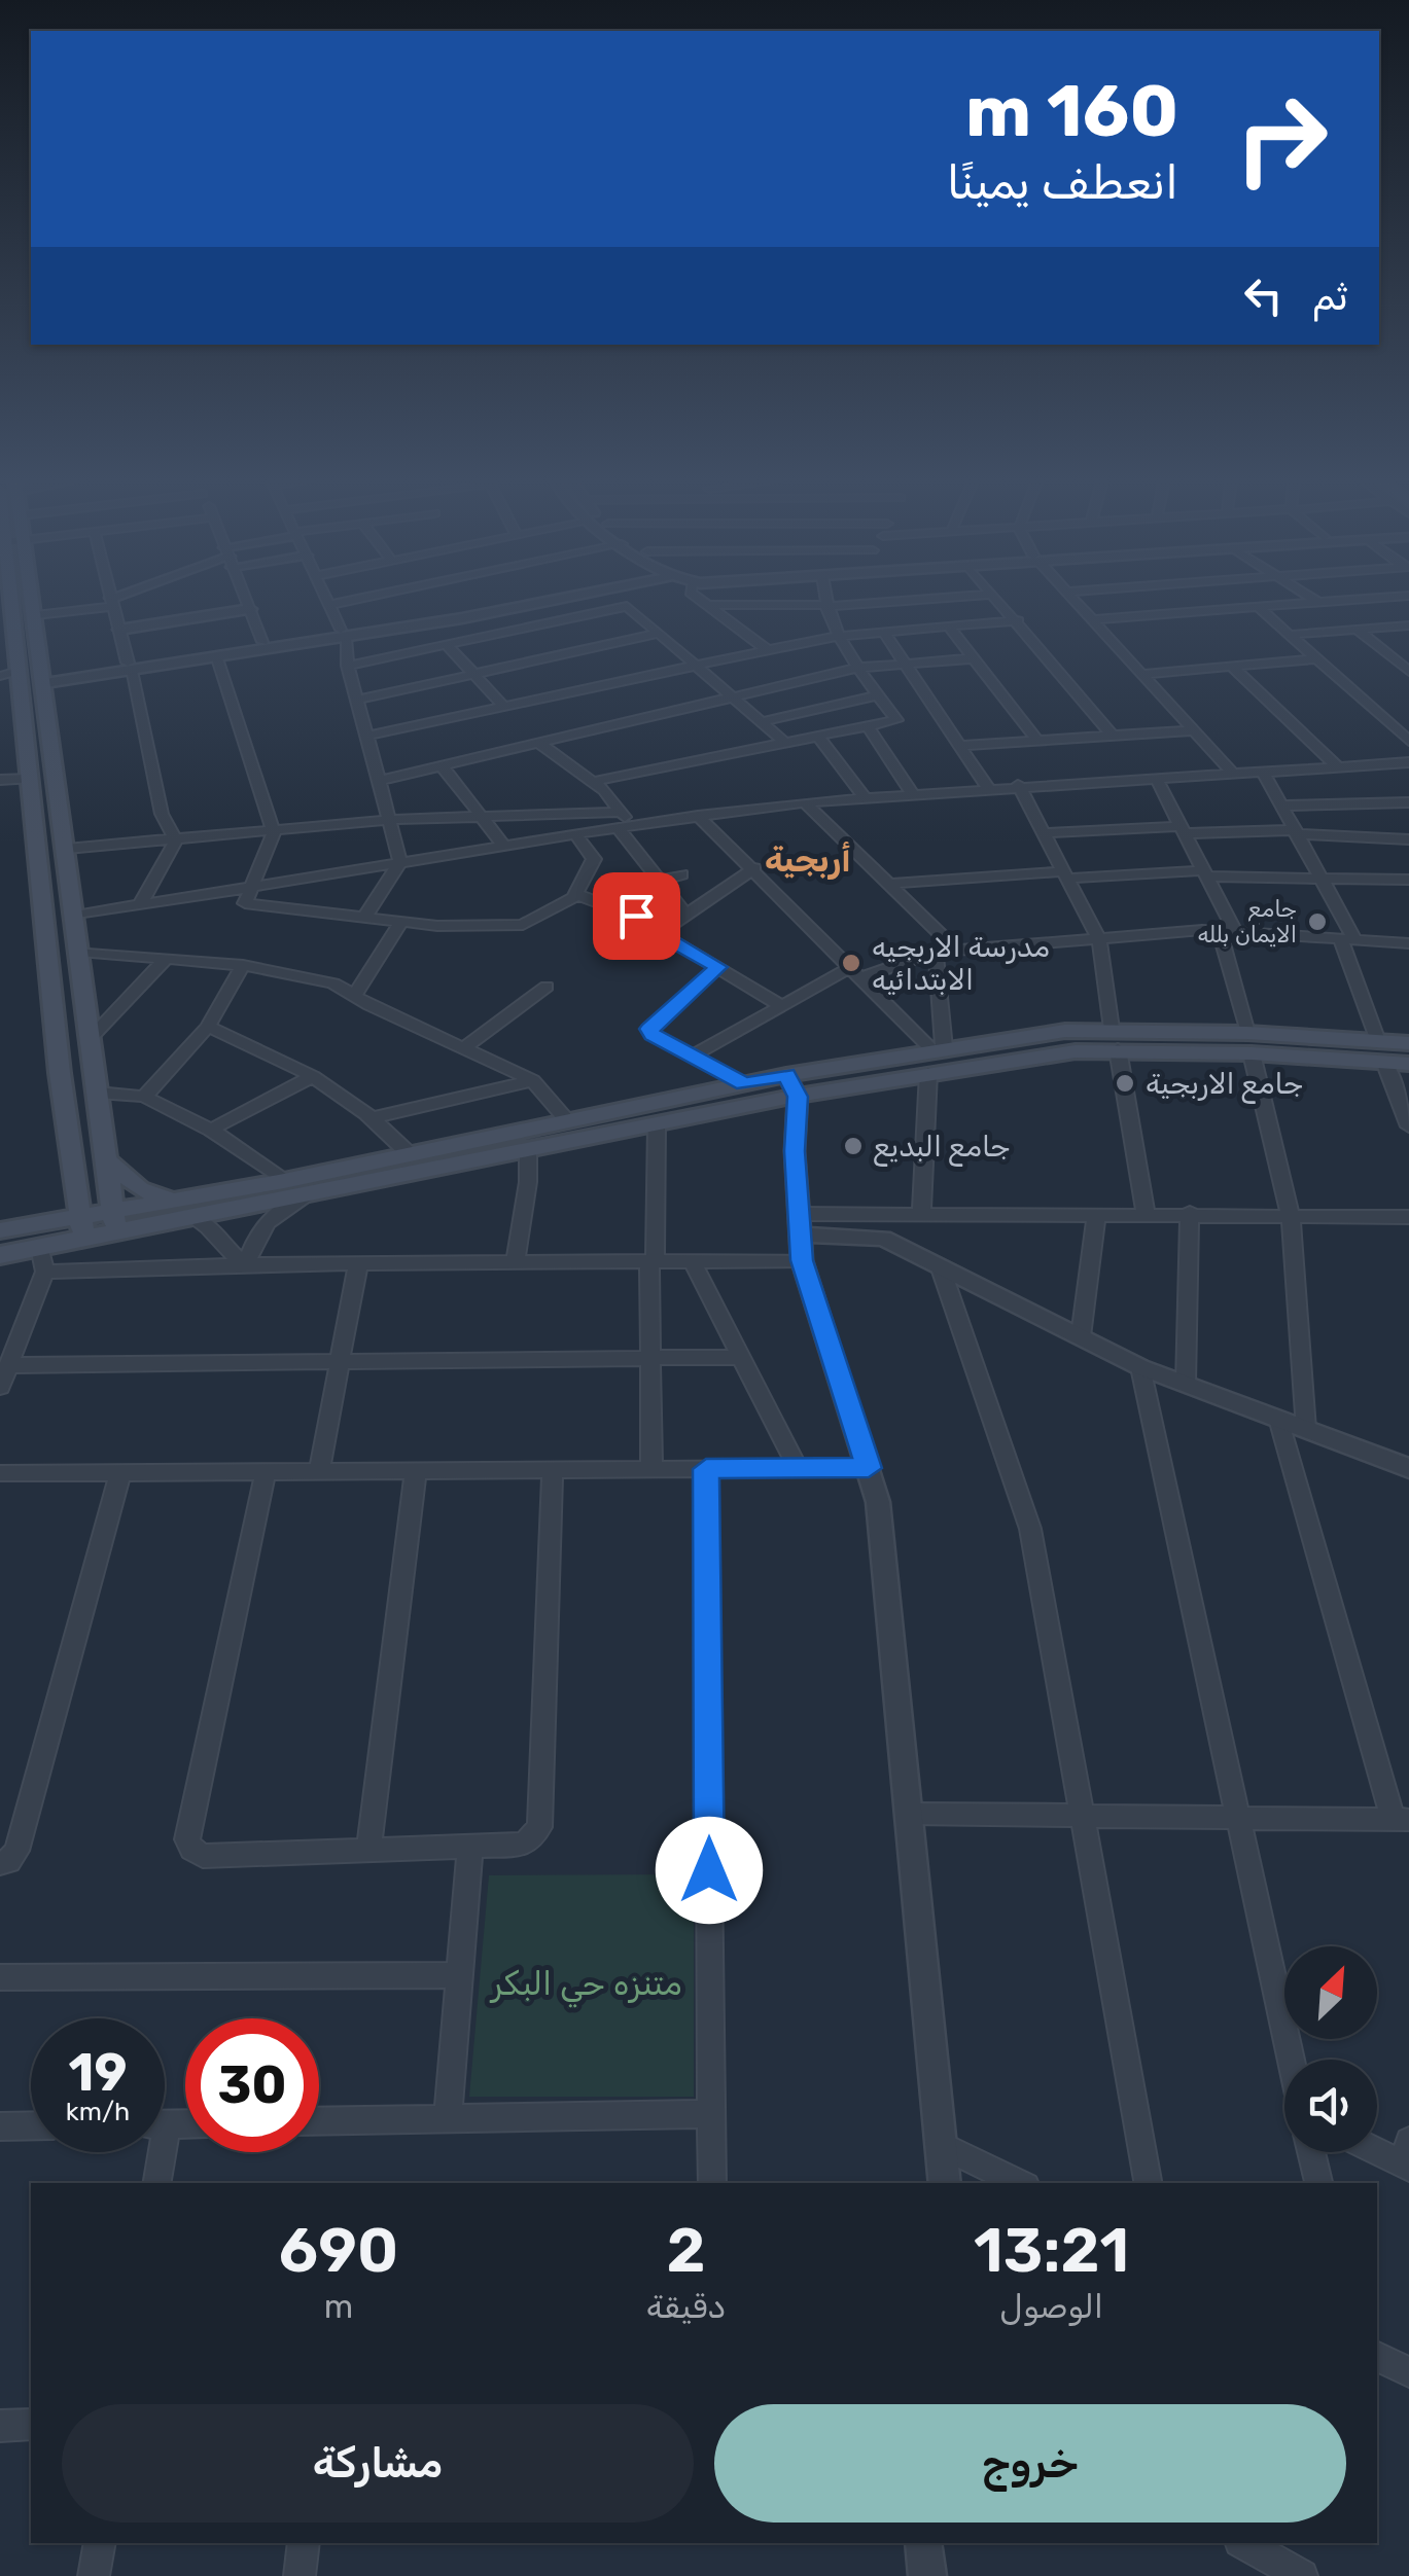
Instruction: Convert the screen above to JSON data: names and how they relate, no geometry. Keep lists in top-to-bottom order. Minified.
{"districts":["أربجية"],"parks":["متنزه حي البكر"],"places":["جامع الايمان بلله","مدرسة الاربجيه الابتدائيه","جامع الاربجية","جامع البديع"],"north":"top right","page":{"turn":["160 m","انعطف يمينًا"],"then":"ثم","speed":"19 km/h","limit":"30","eta":["13:21","الوصول","2","دقيقة","690","m"],"buttons":["خروج","مشاركة"]}}
